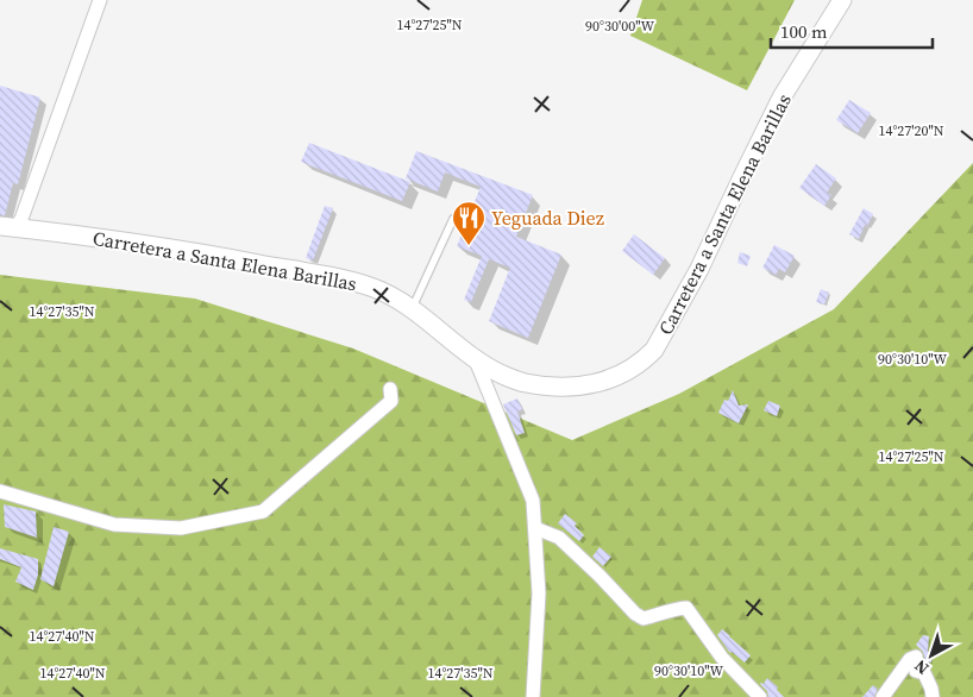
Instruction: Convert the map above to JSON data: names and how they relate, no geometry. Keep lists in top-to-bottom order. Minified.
{"streets":{"main road":["Carretera a Santa Elena Barillas"]},"places":{"restaurant":["Yeguada Diez"]},"scale_bar":"100 m","north":"bottom left","coordinates":["14°27'25\"N","90°30'00\"W","14°27'20\"N","14°27'35\"N","90°30'10\"W","14°27'40\"N"]}
